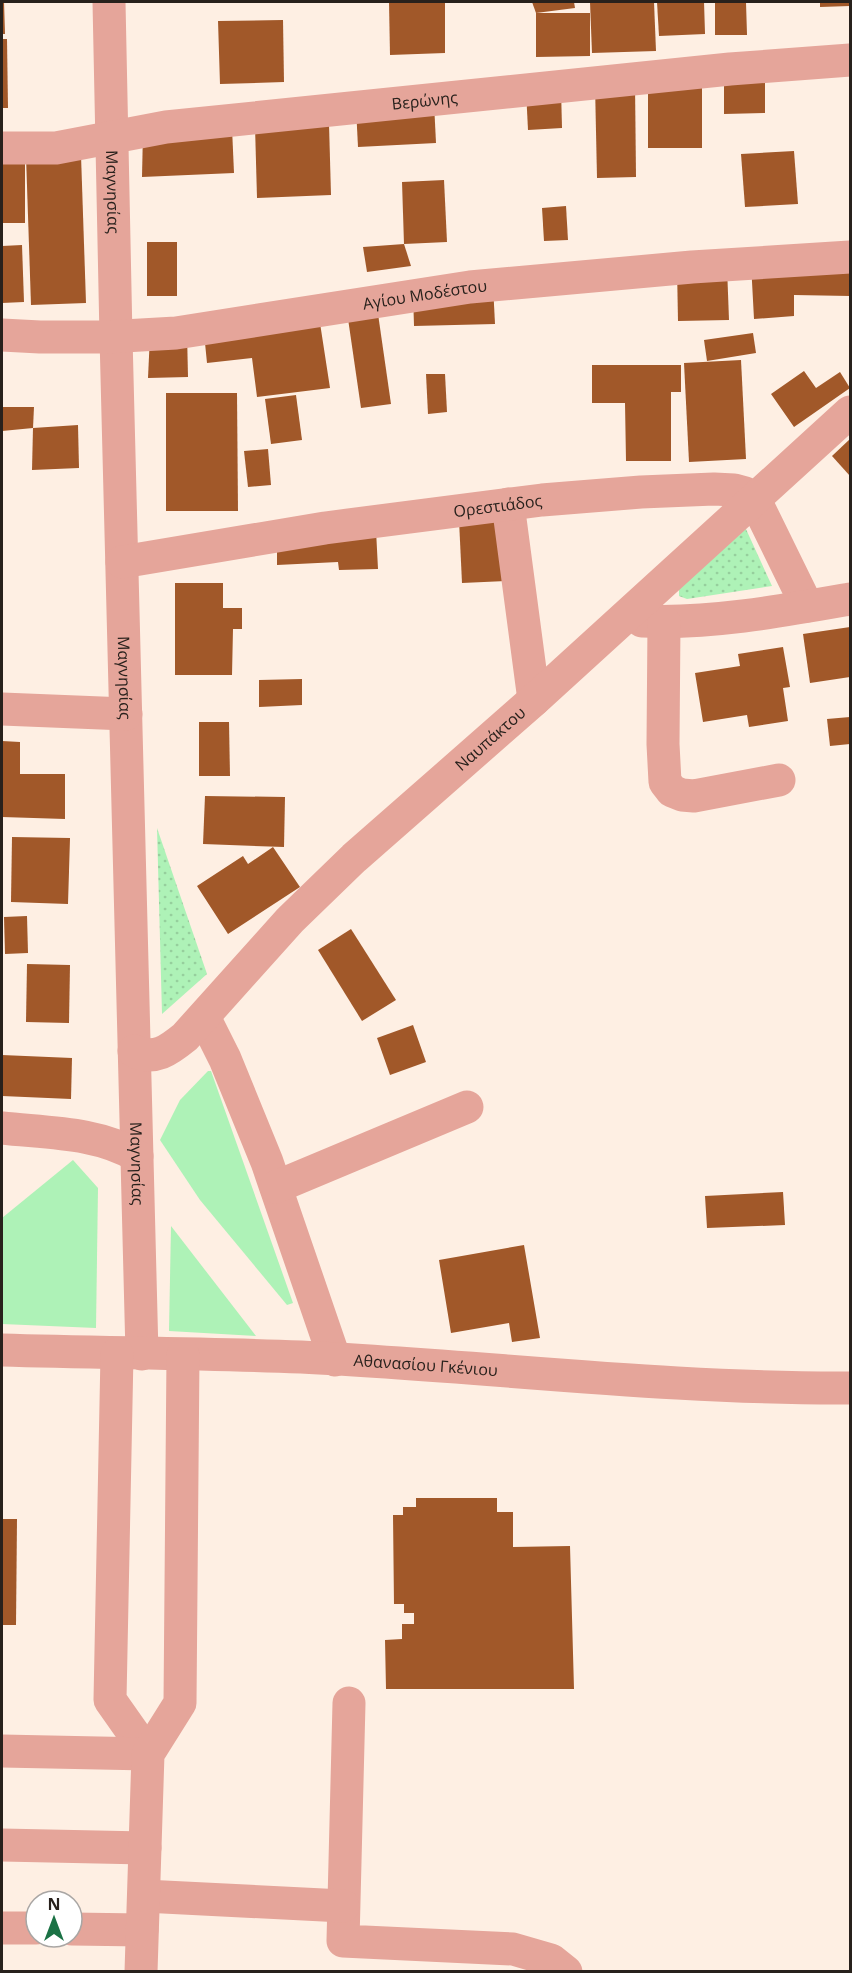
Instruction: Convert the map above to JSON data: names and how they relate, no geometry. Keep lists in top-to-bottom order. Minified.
{"streets":{"street":["Βερώνης","Μαγνησίας","Αγίου Μοδέστου","Ορεστιάδος","Ναυπάκτου","Αθανασίου Γκένιου"]},"crossings":[["Βερώνης","Μαγνησίας"],["Μαγνησίας","Αγίου Μοδέστου"],["Μαγνησίας","Ορεστιάδος"],["Μαγνησίας","Ναυπάκτου"],["Μαγνησίας","Αθανασίου Γκένιου"],["Ορεστιάδος","Ναυπάκτου"]],"north":"top"}
